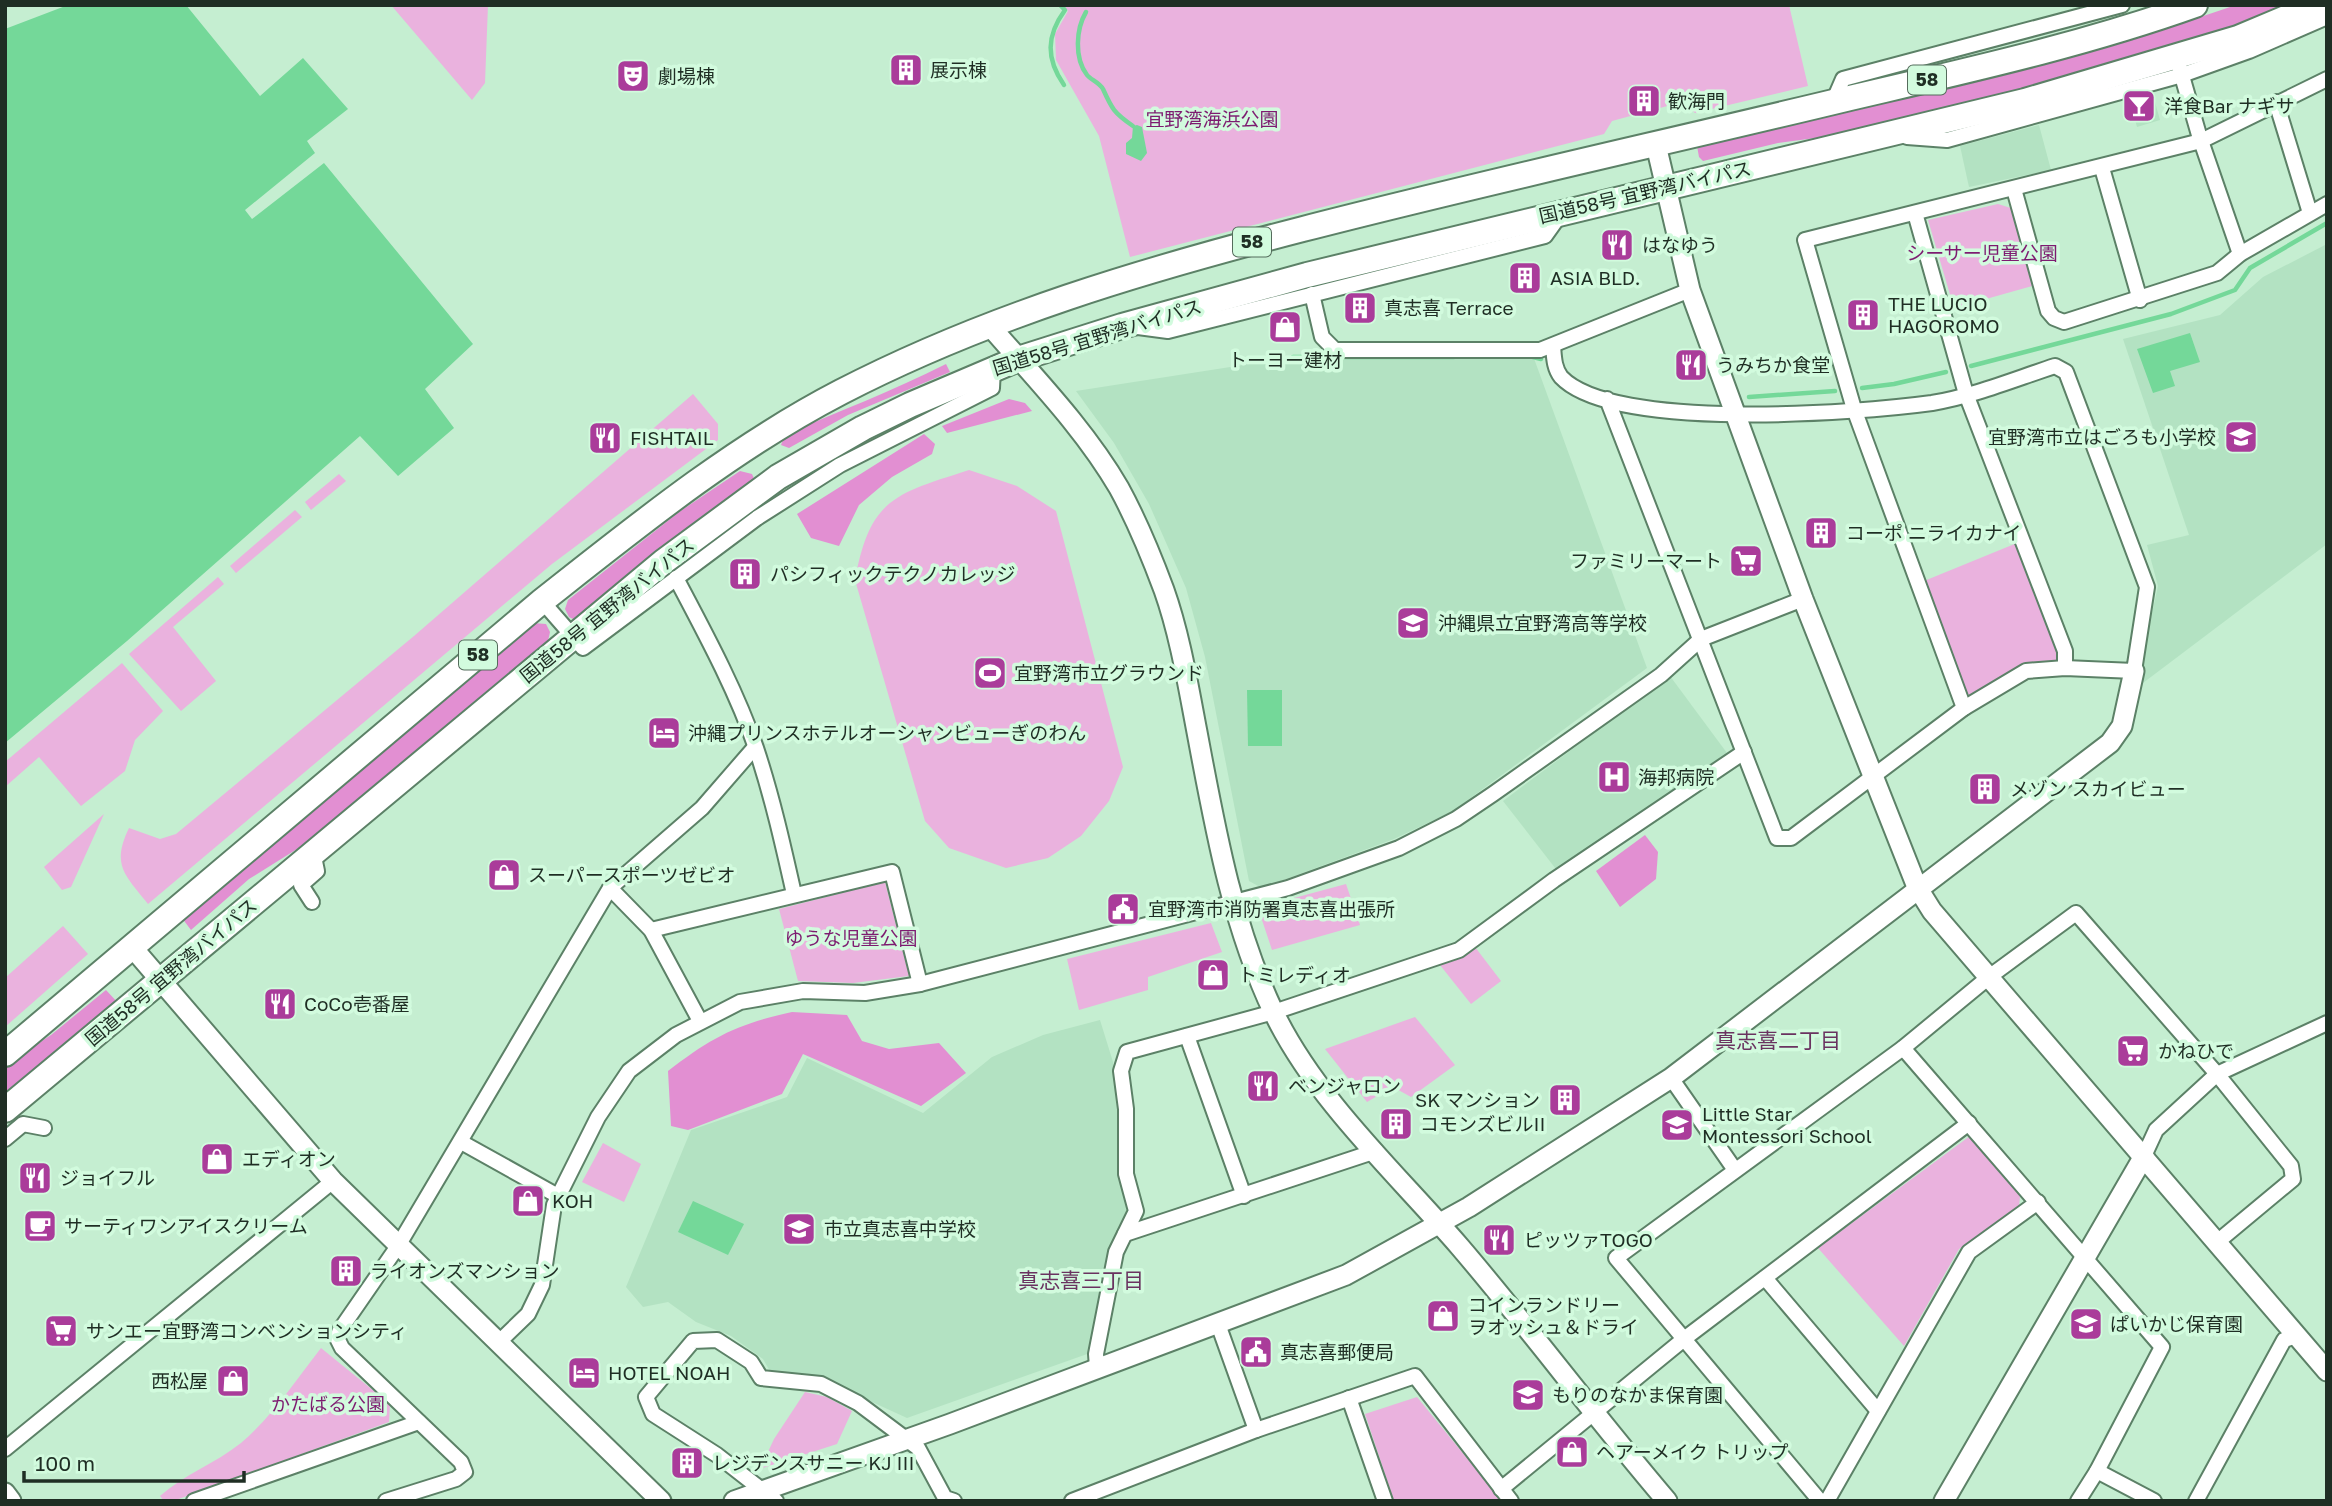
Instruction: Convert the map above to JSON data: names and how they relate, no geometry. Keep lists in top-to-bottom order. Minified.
{"streets":{"highway":["58","国道58号 宜野湾バイパス"]},"districts":["真志喜二丁目","真志喜三丁目"],"parks":["宜野湾海浜公園","シーサー児童公園","ゆうな児童公園","かたばる公園"],"places":{"building":["展示棟","歓海門","ASIA BLD.","真志喜 Terrace","THE LUCIO HAGOROMO","コーポ ニライカナイ","パシフィックテクノカレッジ","メゾン スカイビュー","SK マンション","コモンズビルII","ライオンズマンション","レジデンスサニー KJ III"],"theatre":["劇場棟"],"bar":["洋食Bar ナギサ"],"restaurant":["はなゆう","うみちか食堂","FISHTAIL","CoCo壱番屋","ベンジャロン","ジョイフル","ピッツァTOGO"],"shop":["トーヨー建材","スーパースポーツゼビオ","トミレディオ","エディオン","KOH","コインランドリー ヲオッシュ＆ドライ","西松屋","ヘアーメイク トリップ"],"school or university":["宜野湾市立はごろも小学校","沖縄県立宜野湾高等学校","Little Star Montessori School","市立真志喜中学校","ぱいかじ保育園","もりのなかま保育園"],"supermarket":["ファミリーマート","かねひで","サンエー宜野湾コンベンションシティ"],"sports":["宜野湾市立グラウンド"],"hotel":["沖縄プリンスホテルオーシャンビューぎのわん","HOTEL NOAH"],"hospital":["海邦病院"],"public building":["宜野湾市消防署真志喜出張所","真志喜郵便局"],"cafe":["サーティワンアイスクリーム"]},"scale_bar":"100 m"}
